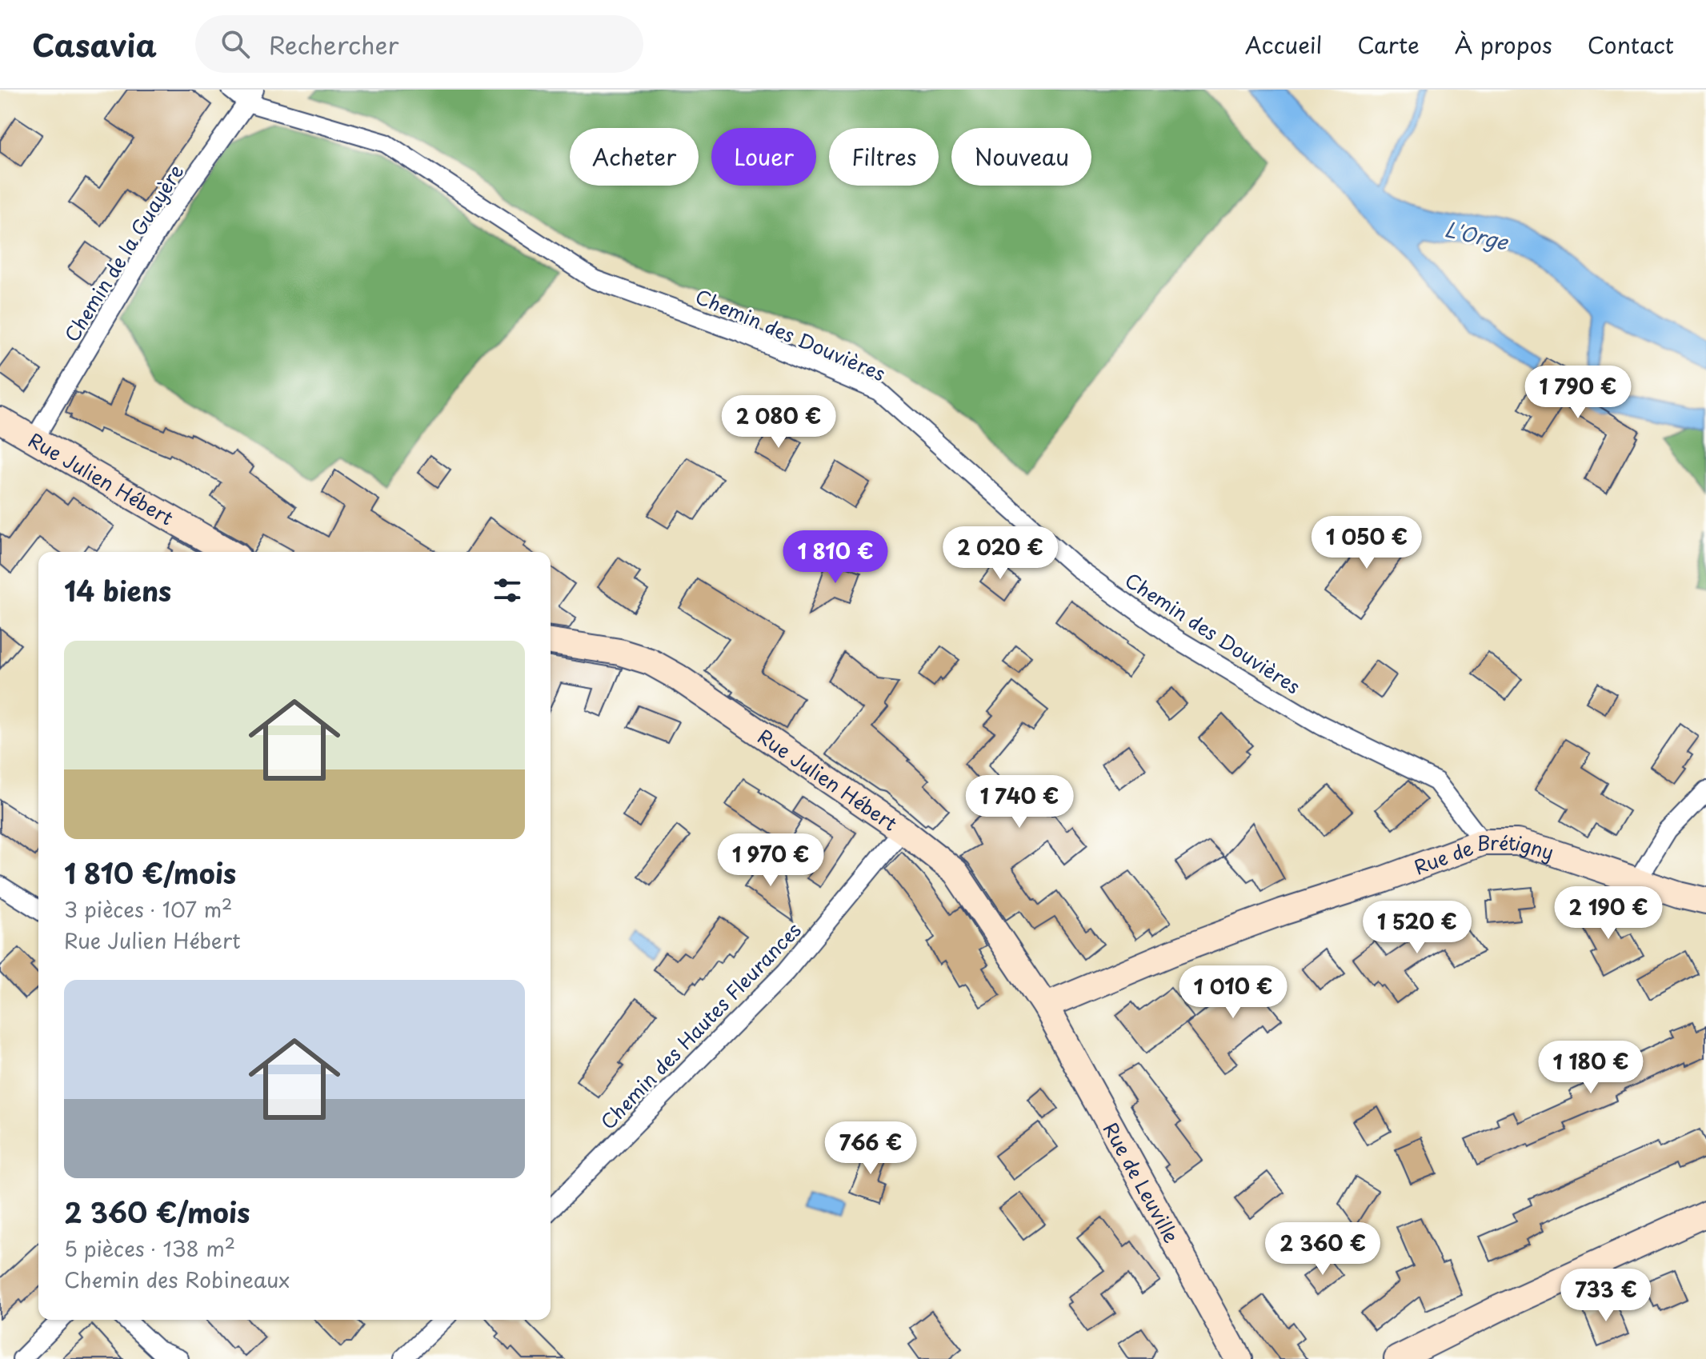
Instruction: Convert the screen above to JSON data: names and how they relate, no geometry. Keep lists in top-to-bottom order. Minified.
{"streets":{"street":["Chemin de la Guayère","Chemin des Douvières","Rue Julien Hébert","Rue de Brétigny","Chemin des Hautes Fleurances","Rue de Leuville"]},"crossings":[["Chemin de la Guayère","Chemin des Douvières"],["Chemin de la Guayère","Rue Julien Hébert"],["Chemin des Douvières","Rue de Brétigny"],["Rue Julien Hébert","Rue de Brétigny"],["Rue Julien Hébert","Chemin des Hautes Fleurances"],["Rue Julien Hébert","Rue de Leuville"],["Rue de Brétigny","Rue de Leuville"]],"water":["L'Orge"],"page":{"header":"Casavia","search":"Rechercher","nav":["Accueil","Carte","À propos","Contact"],"chip":["Acheter","Louer","Filtres","Nouveau"],"price":["1 790 €","2 080 €","1 050 €","2 020 €","1 810 €","1 740 €","1 970 €","2 190 €","1 520 €","1 010 €","1 180 €","766 €","2 360 €","733 €"],"heading":"14 biens","list":[{"name":"1 810 €/mois","note":"3 pièces · 107 m² · Rue Julien Hébert"},{"name":"2 360 €/mois","note":"5 pièces · 138 m² · Chemin des Robineaux"}]}}
